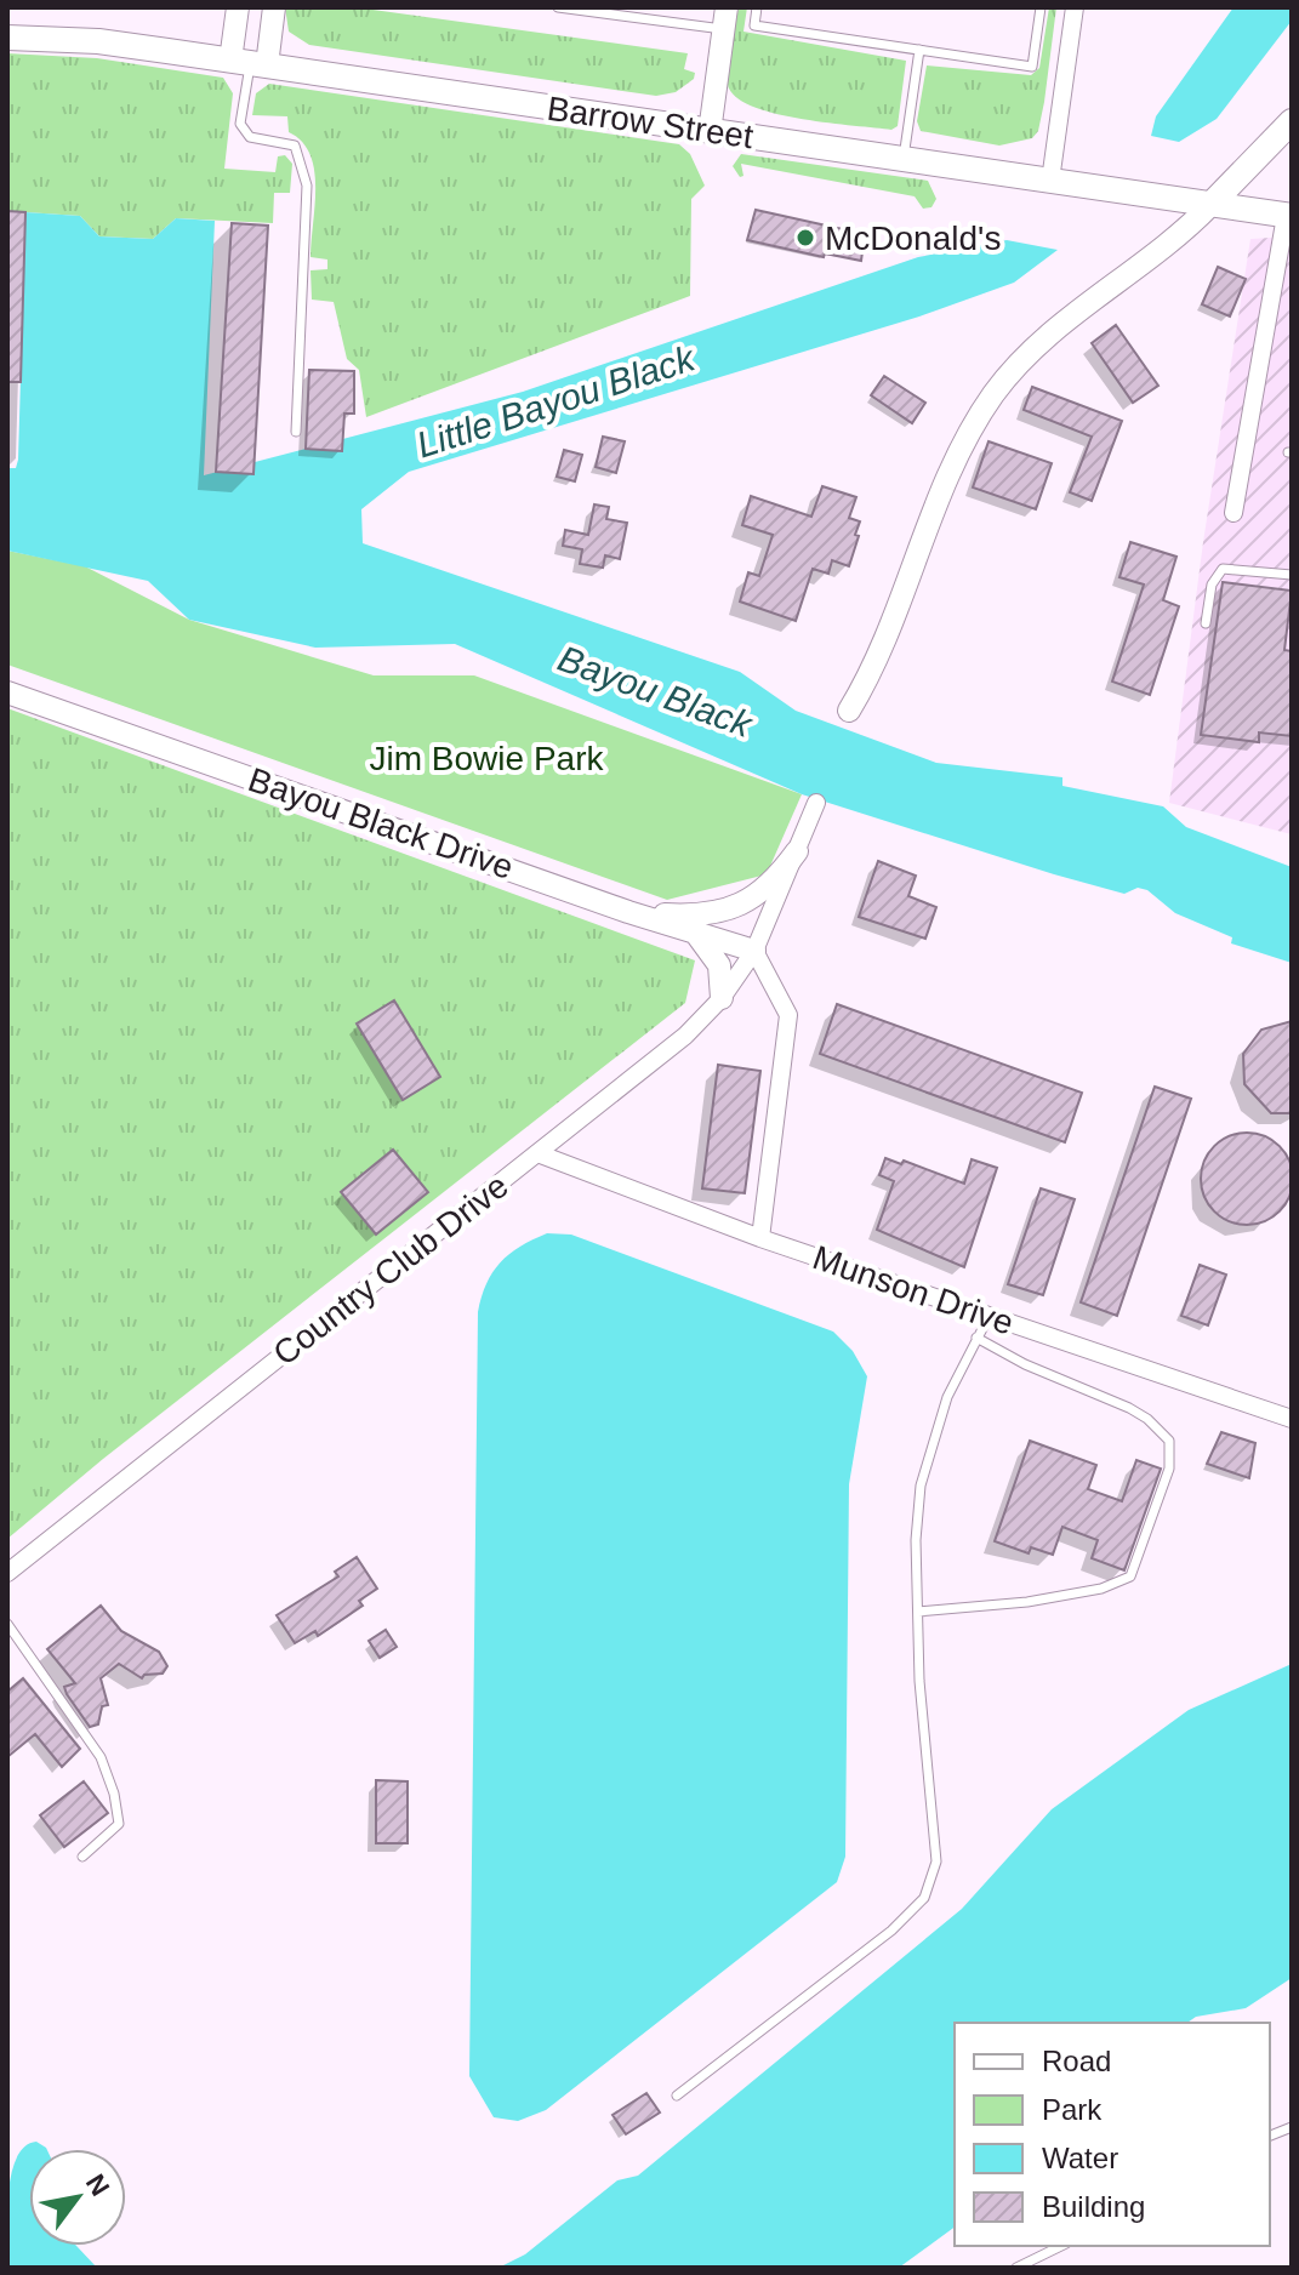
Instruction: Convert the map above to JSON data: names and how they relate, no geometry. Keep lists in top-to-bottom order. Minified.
{"streets":{"main road":["Barrow Street"],"street":["Bayou Black Drive","Country Club Drive","Munson Drive"]},"crossings":[["Bayou Black Drive","Country Club Drive"],["Country Club Drive","Munson Drive"]],"water":["Little Bayou Black","Bayou Black"],"parks":["Jim Bowie Park"],"places":["McDonald's"],"legend":["Road","Park","Water","Building"],"north":"top right"}
